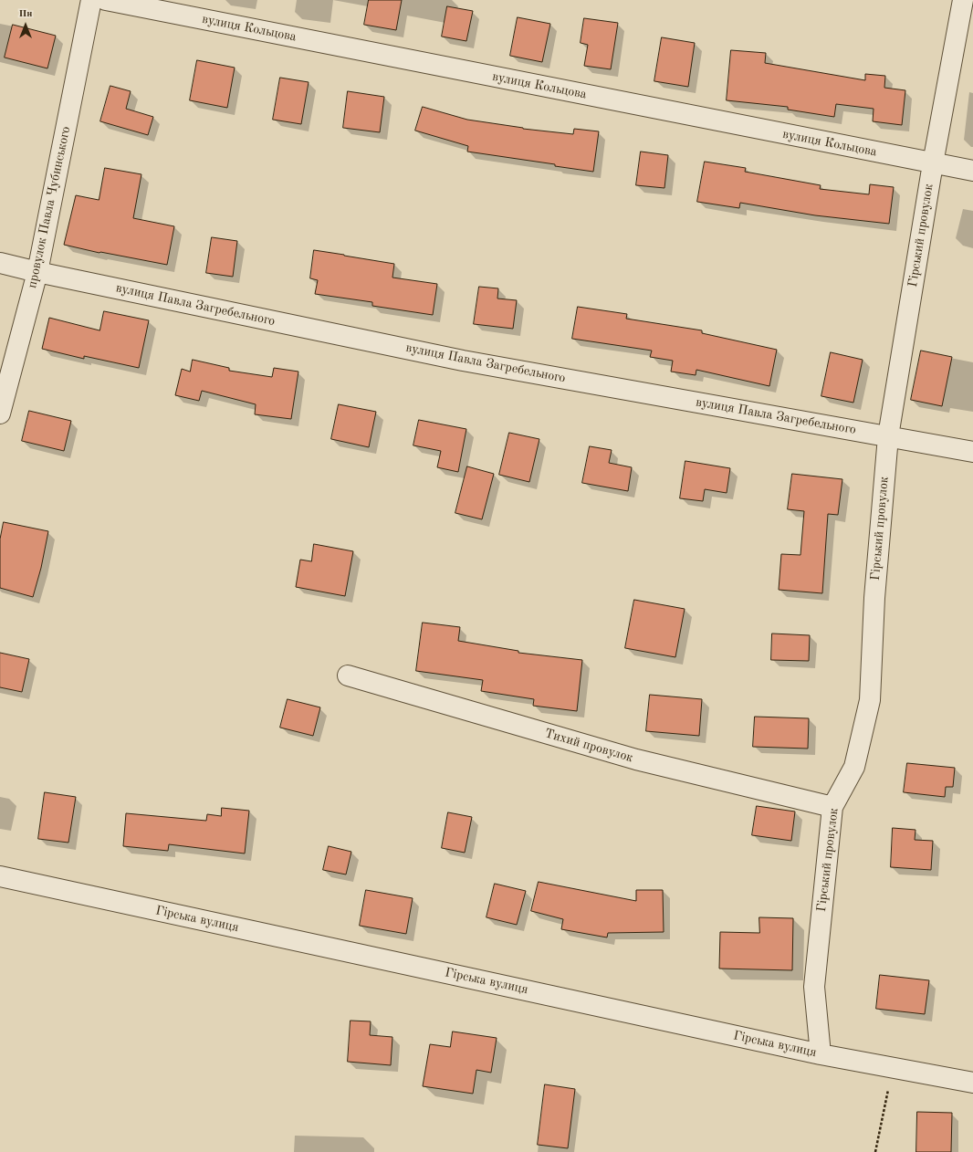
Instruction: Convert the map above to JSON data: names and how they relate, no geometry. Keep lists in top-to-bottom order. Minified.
{"streets":{"street":["вулиця Кольцова","провулок Павла Чубинського","Гірський провулок","вулиця Павла Загребельного","Тихий провулок","Гірська вулиця"]},"crossings":[["вулиця Кольцова","Гірський провулок"],["провулок Павла Чубинського","вулиця Павла Загребельного"],["Гірський провулок","вулиця Павла Загребельного"],["Гірський провулок","Тихий провулок"],["Гірський провулок","Гірська вулиця"]],"north":"top"}
